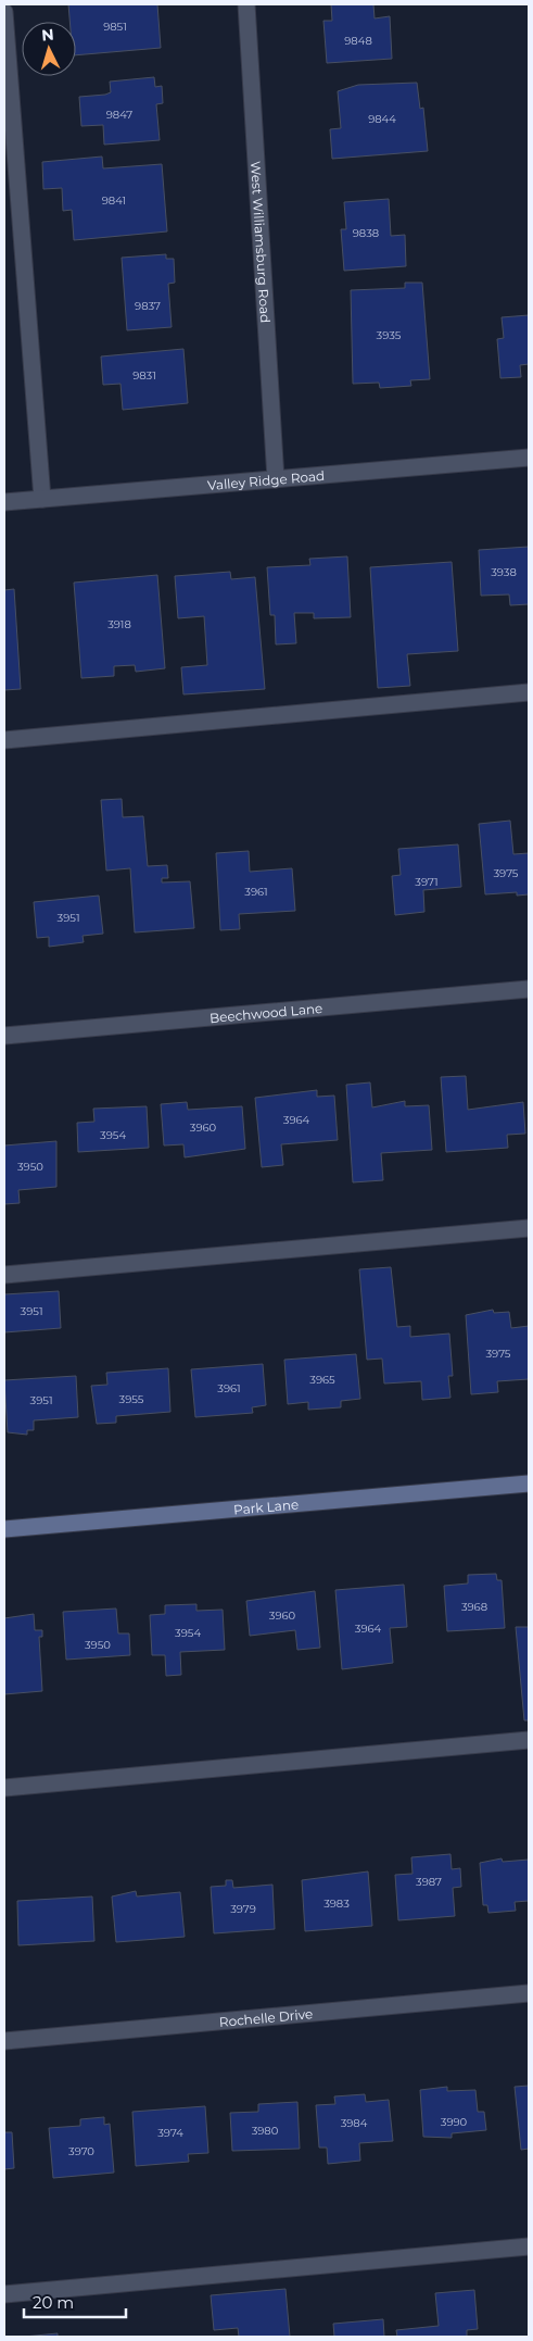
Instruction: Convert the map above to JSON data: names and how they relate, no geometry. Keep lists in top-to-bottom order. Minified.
{"streets":{"street":["West Williamsburg Road","Valley Ridge Road","Beechwood Lane","Park Lane","Rochelle Drive"]},"crossings":[["West Williamsburg Road","Valley Ridge Road"]],"house_numbers":["9851","9848","9847","9844","9841","9838","9837","3935","9831","3938","3918","3975","3971","3961","3951","3964","3960","3954","3950","3951","3975","3965","3961","3955","3951","3968","3960","3964","3954","3950","3987","3983","3979","3990","3984","3980","3974","3970"],"scale_bar":"20 m","north":"top"}
